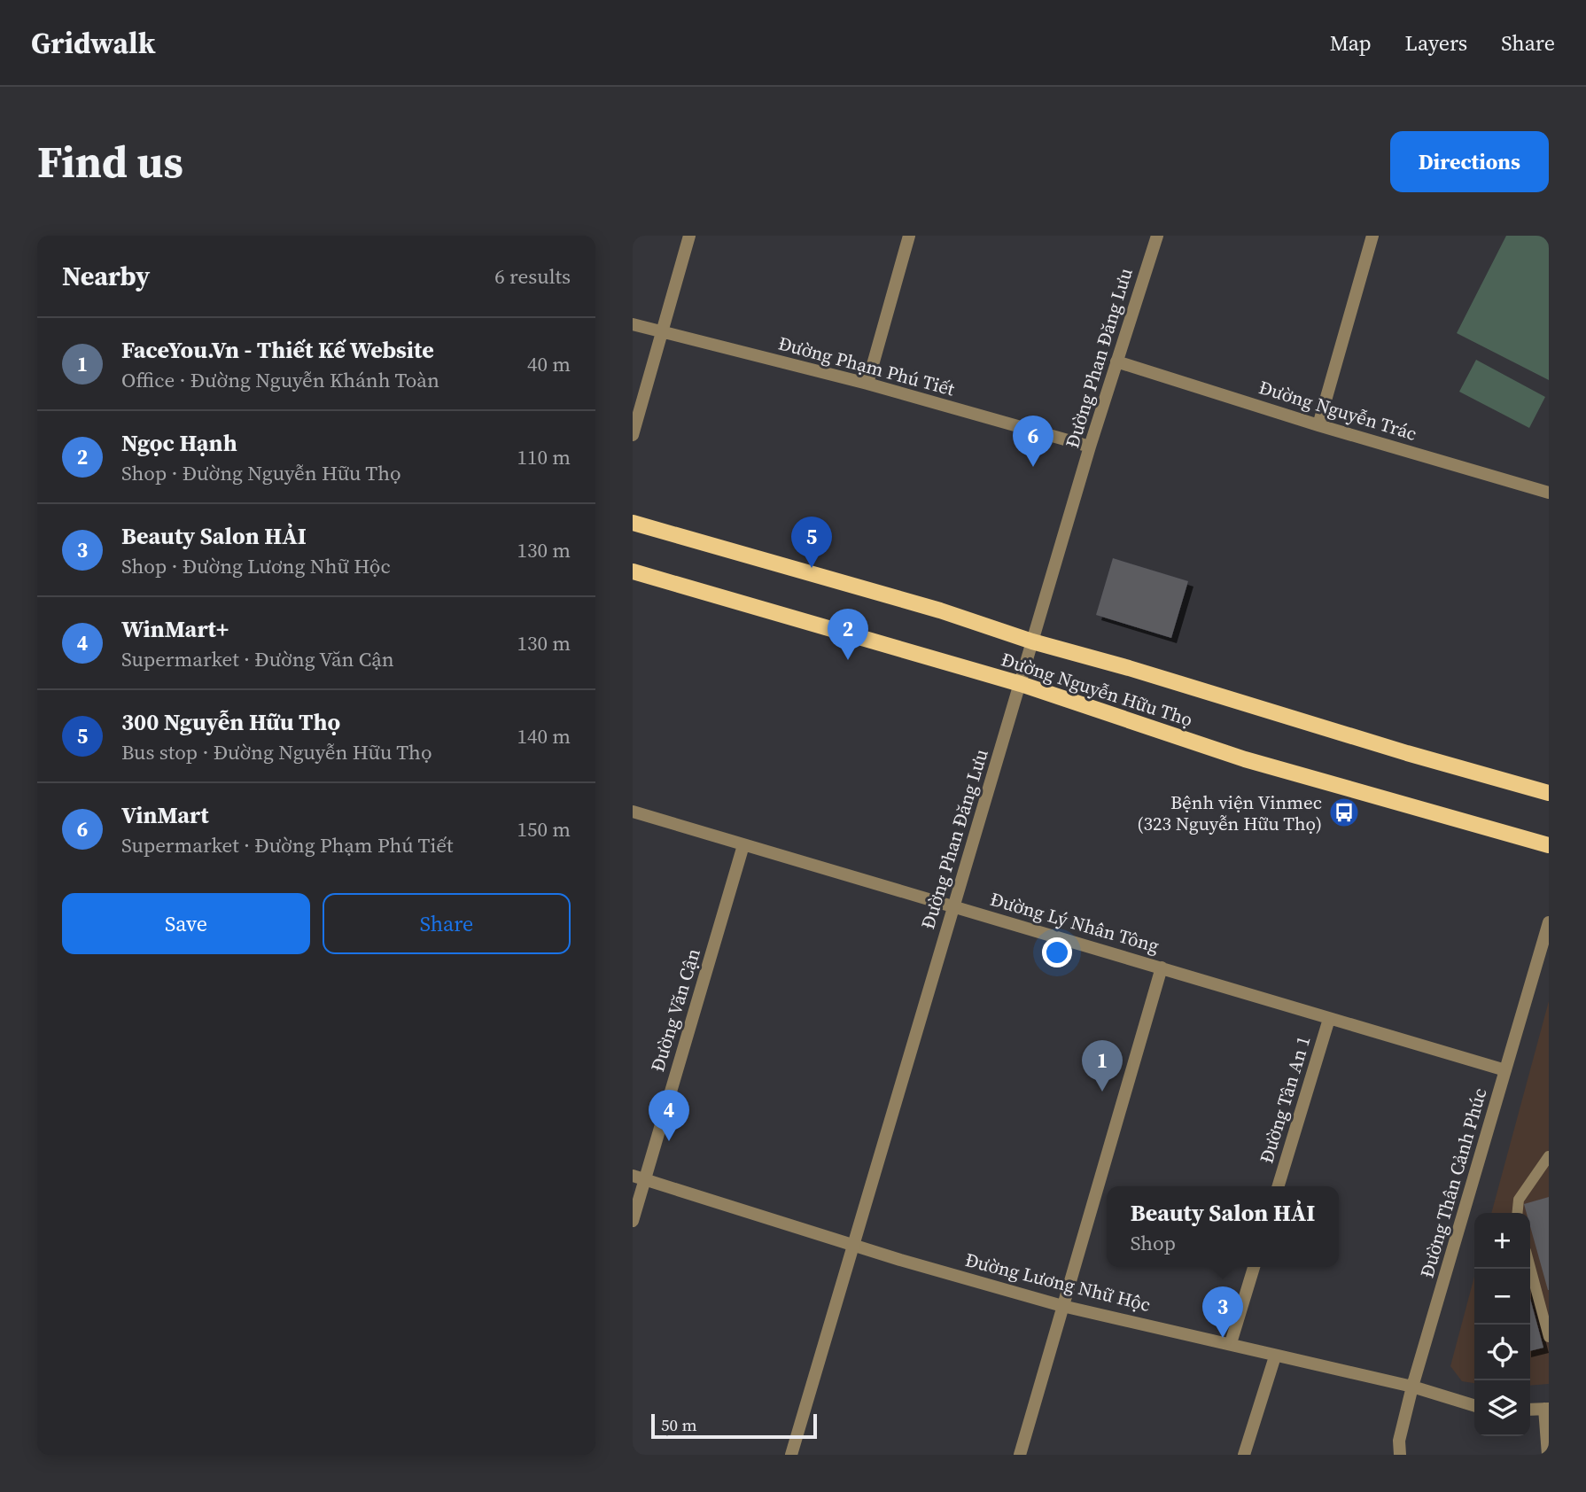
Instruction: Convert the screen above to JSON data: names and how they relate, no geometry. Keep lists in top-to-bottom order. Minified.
{"streets":{"main road":["Đường Nguyễn Hữu Thọ"],"street":["Đường Phan Đăng Lưu","Đường Phạm Phú Tiết","Đường Nguyễn Trác","Đường Lý Nhân Tông","Đường Văn Cận","Đường Tân An 1","Đường Thân Cảnh Phúc","Đường Lương Nhữ Hộc"]},"crossings":[["Đường Phan Đăng Lưu","Đường Phạm Phú Tiết"],["Đường Phan Đăng Lưu","Đường Nguyễn Trác"],["Đường Phan Đăng Lưu","Đường Nguyễn Hữu Thọ"],["Đường Phan Đăng Lưu","Đường Lý Nhân Tông"],["Đường Phan Đăng Lưu","Đường Lương Nhữ Hộc"],["Đường Lý Nhân Tông","Đường Văn Cận"],["Đường Lý Nhân Tông","Đường Tân An 1"],["Đường Lý Nhân Tông","Đường Thân Cảnh Phúc"],["Đường Văn Cận","Đường Lương Nhữ Hộc"],["Đường Thân Cảnh Phúc","Đường Lương Nhữ Hộc"]],"places":{"bus stop":["Bệnh viện Vinmec (323 Nguyễn Hữu Thọ)"]},"scale_bar":"50 m","page":{"header":"Gridwalk","nav":["Map","Layers","Share"],"buttons":["Directions",["Save","Share"]],"title":"Find us","heading":["Nearby","6 results"],"list":[{"mark":"1","name":"FaceYou.Vn - Thiết Kế Website","note":"Office · Đường Nguyễn Khánh Toàn","value":"40 m"},{"mark":"2","name":"Ngọc Hạnh","note":"Shop · Đường Nguyễn Hữu Thọ","value":"110 m"},{"mark":"3","name":"Beauty Salon HẢI","note":"Shop · Đường Lương Nhữ Hộc","value":"130 m"},{"mark":"4","name":"WinMart+","note":"Supermarket · Đường Văn Cận","value":"130 m"},{"mark":"5","name":"300 Nguyễn Hữu Thọ","note":"Bus stop · Đường Nguyễn Hữu Thọ","value":"140 m"},{"mark":"6","name":"VinMart","note":"Supermarket · Đường Phạm Phú Tiết","value":"150 m"}],"pins":["6","5","2","1","4","3"],"popup":["Beauty Salon HẢI","Shop"],"map_buttons":["+","−"],"scale":"50 m"}}
